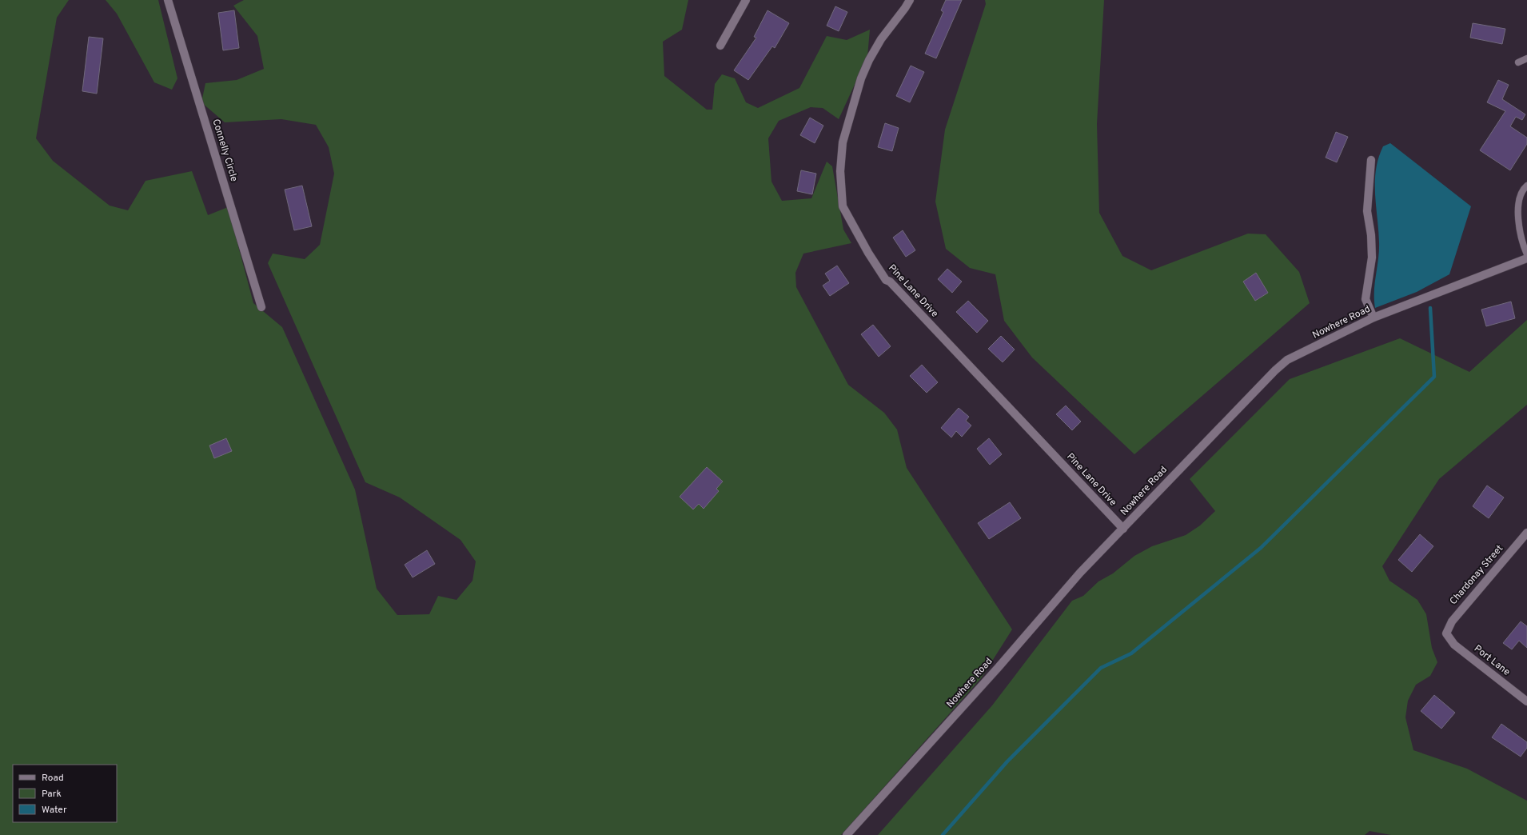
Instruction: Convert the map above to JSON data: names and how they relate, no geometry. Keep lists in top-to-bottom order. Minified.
{"streets":{"street":["Connelly Circle","Pine Lane Drive","Nowhere Road","Chardonay Street","Port Lane"]},"crossings":[["Pine Lane Drive","Nowhere Road"],["Chardonay Street","Port Lane"]],"legend":["Road","Park","Water"]}
